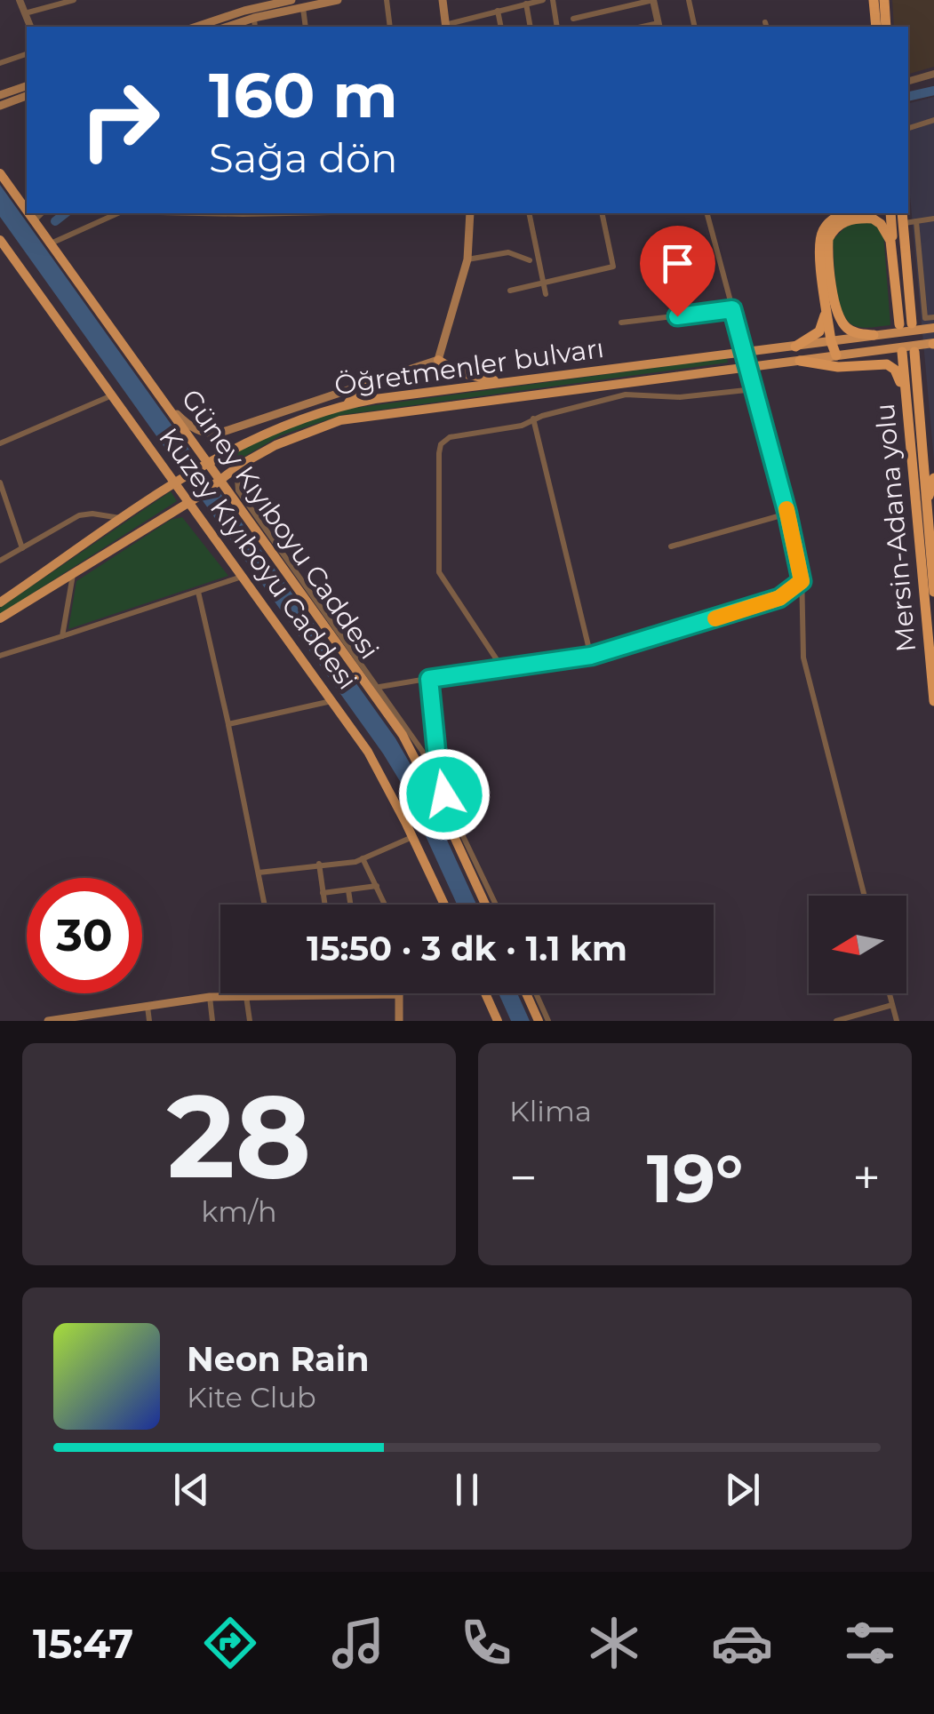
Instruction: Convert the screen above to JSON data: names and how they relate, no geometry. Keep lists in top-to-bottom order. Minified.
{"streets":{"highway":["Mersin-Adana yolu"],"main road":["Öğretmenler bulvarı","Güney Kıyıboyu Caddesi","Kuzey Kıyıboyu Caddesi"]},"crossings":[["Öğretmenler bulvarı","Güney Kıyıboyu Caddesi"],["Öğretmenler bulvarı","Kuzey Kıyıboyu Caddesi"]],"north":"left","page":{"turn":["160 m","Sağa dön"],"limit":"30","trip":"15:50 · 3 dk · 1.1 km","tile":[["28","km/h"],"Klima"],"heat":["−","19°","+"],"song":["Neon Rain","Kite Club"],"tabs":"15:47"}}
